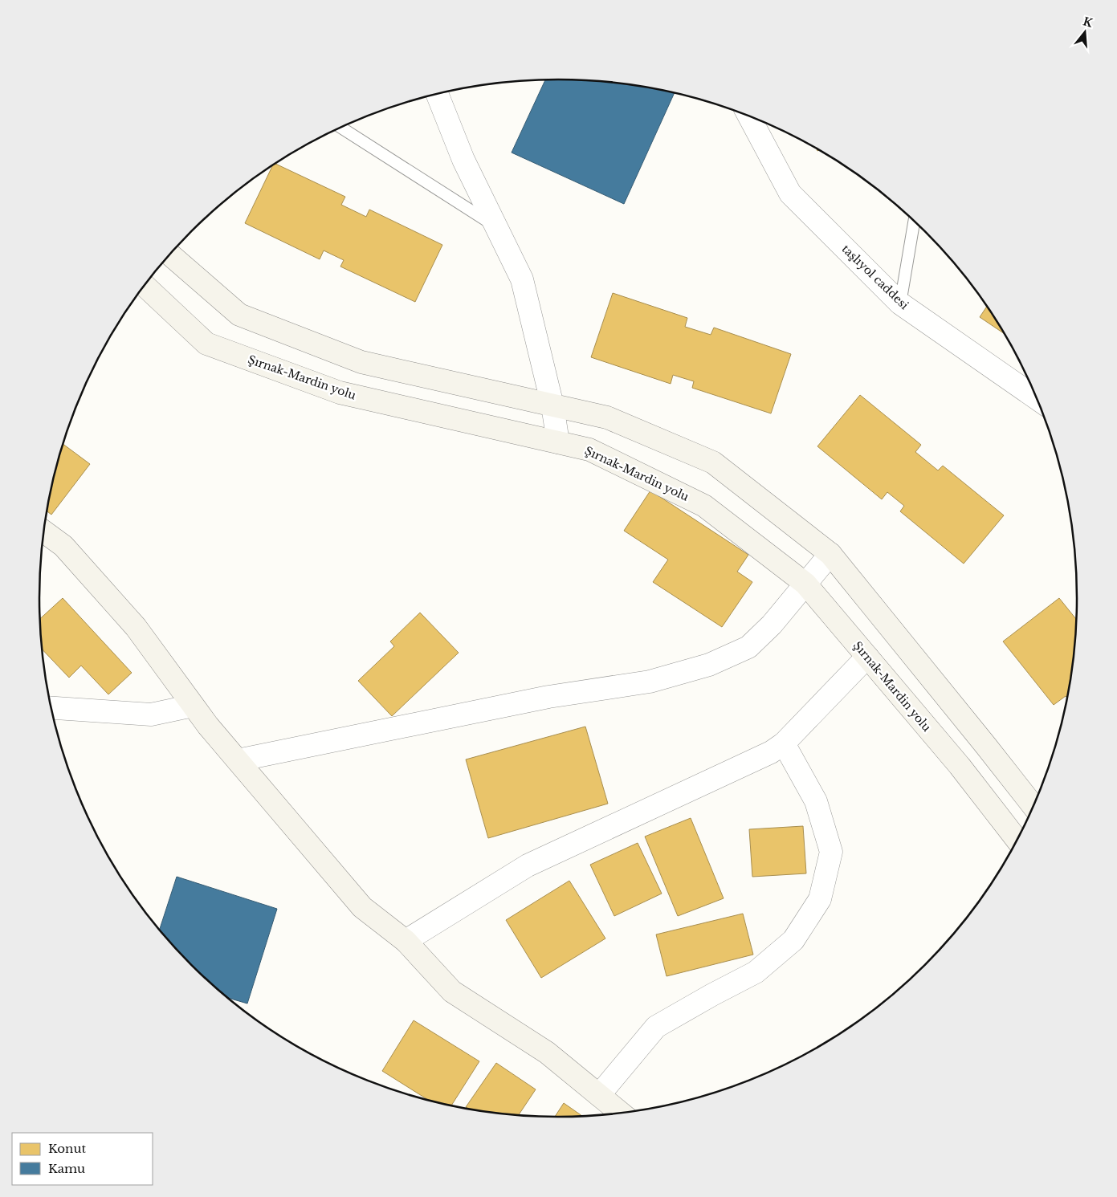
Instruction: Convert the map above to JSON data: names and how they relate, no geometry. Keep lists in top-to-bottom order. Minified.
{"streets":{"street":["taşlıyol caddesi","Şırnak-Mardin yolu"]},"legend":["Konut","Kamu"],"north":"top"}
